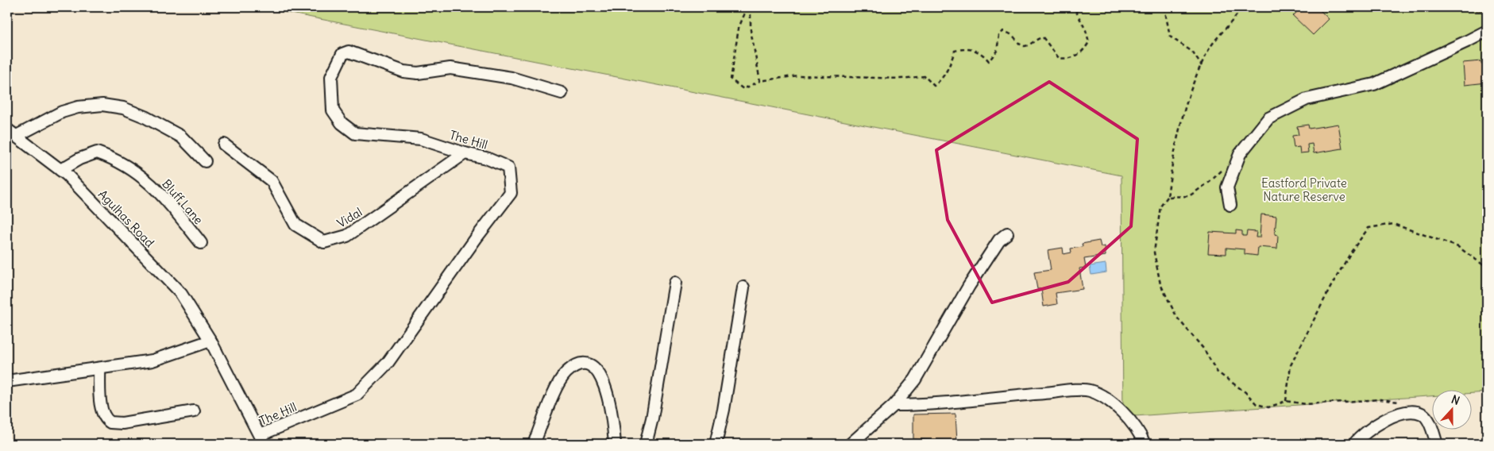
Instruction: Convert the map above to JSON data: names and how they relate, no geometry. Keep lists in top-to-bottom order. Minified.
{"streets":{"street":["The Hill","Bluff Lane","Vidal","Agulhas Road"]},"crossings":[["The Hill","Vidal"],["The Hill","Agulhas Road"],["Bluff Lane","Agulhas Road"]],"parks":["Eastford Private Nature Reserve"],"north":"top"}
